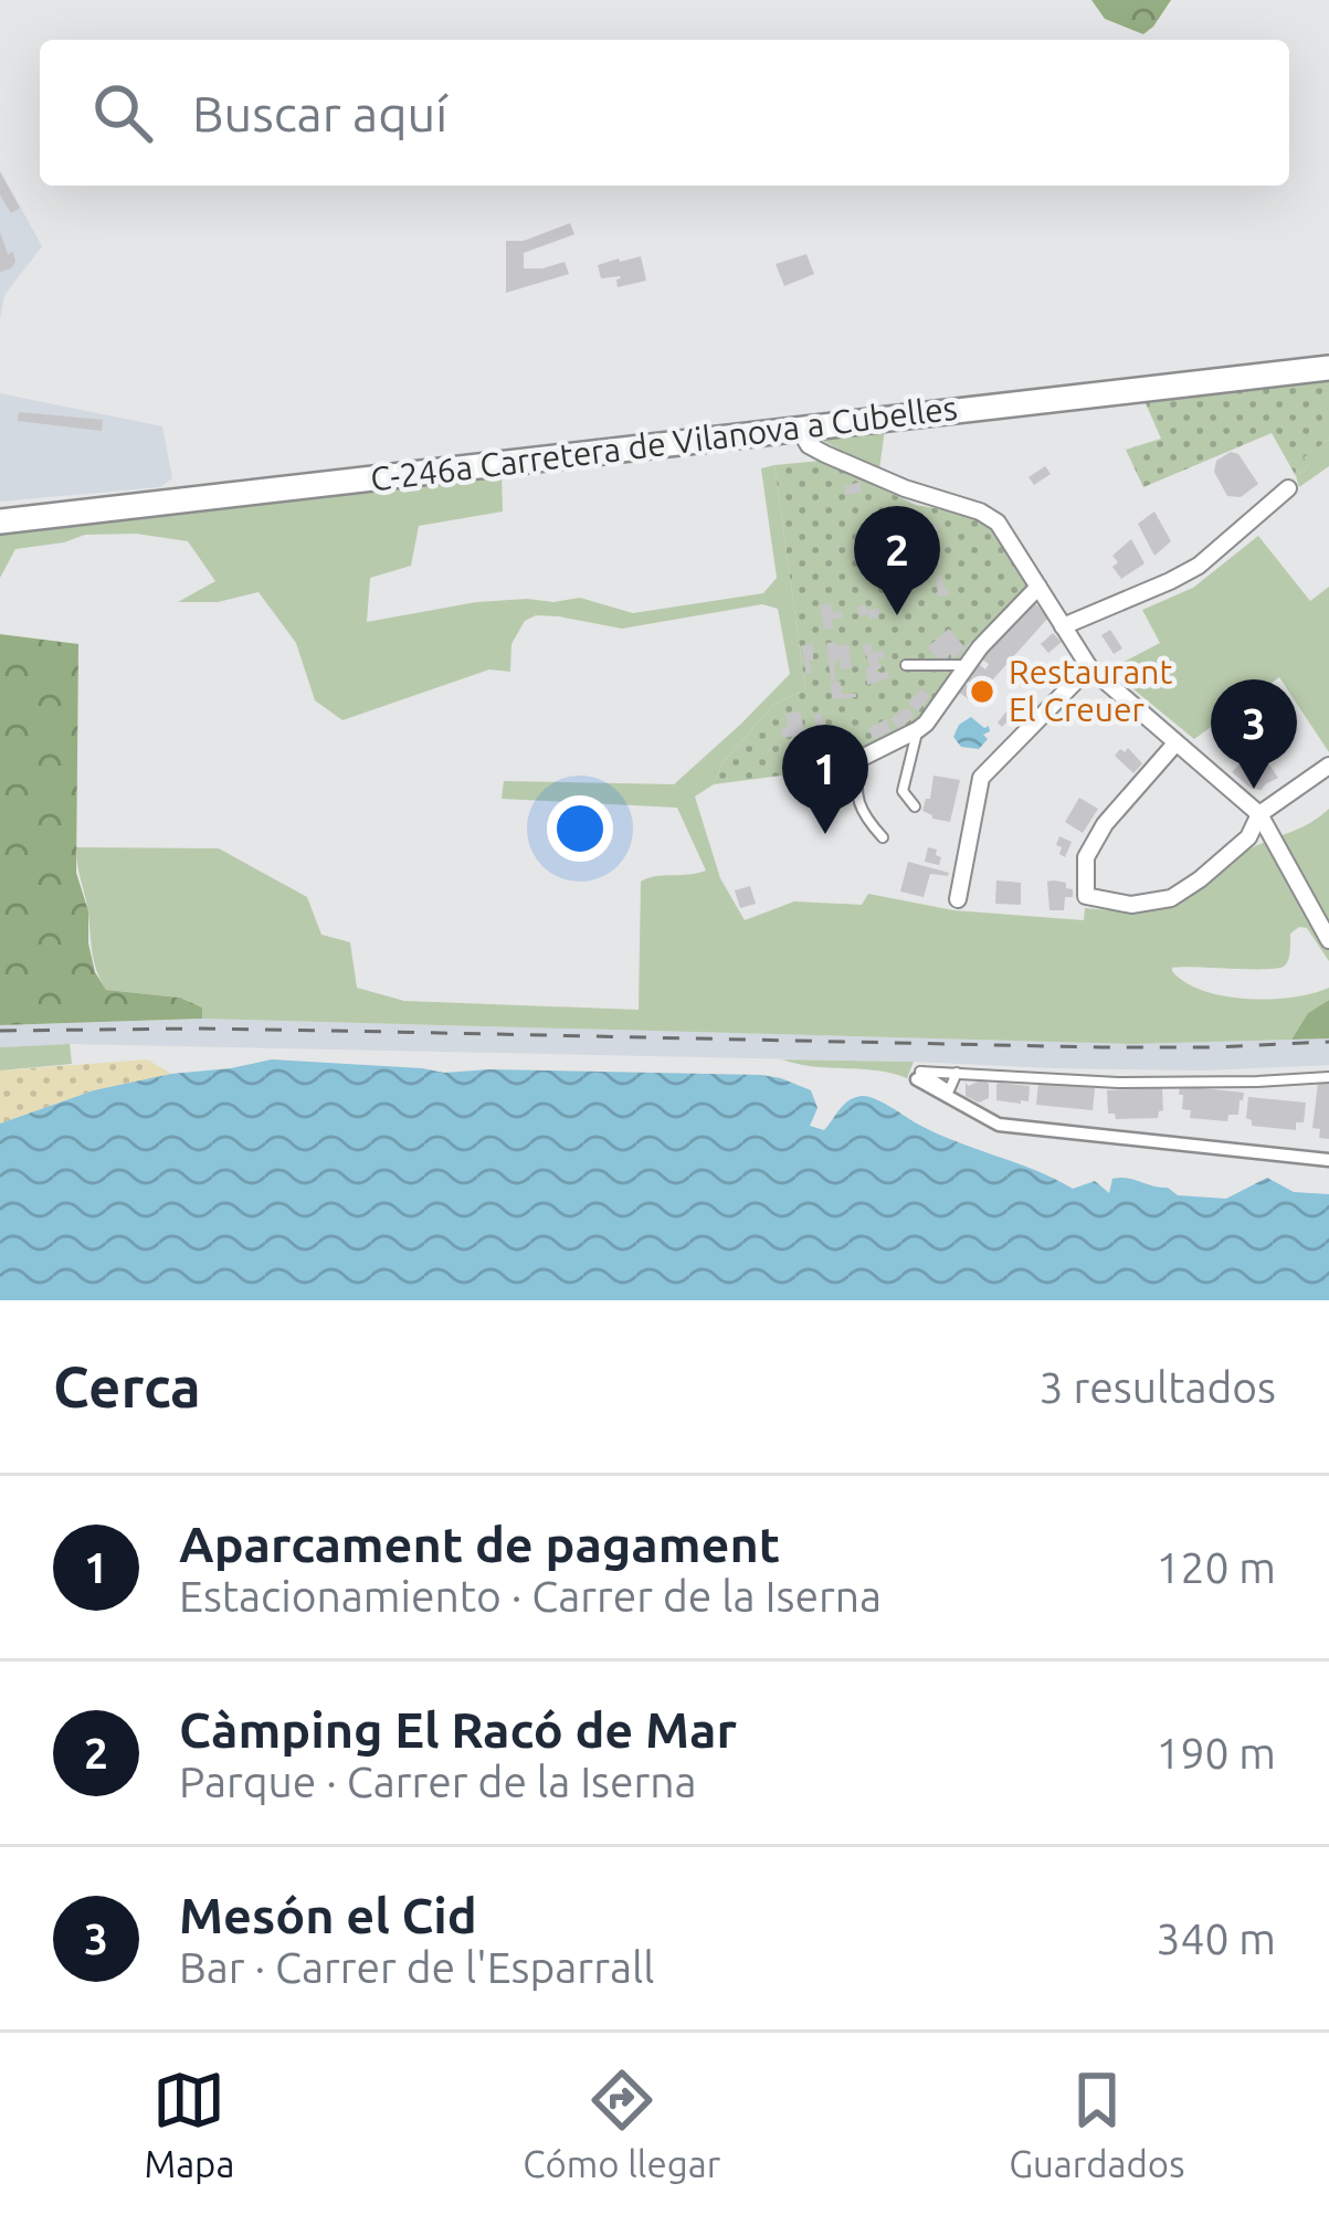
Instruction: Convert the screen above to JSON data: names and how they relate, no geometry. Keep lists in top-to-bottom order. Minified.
{"streets":{"main road":["C-246a Carretera de Vilanova a Cubelles"]},"places":["Restaurant El Creuer"],"page":{"search":"Buscar aquí","pins":["2","3","1"],"heading":["Cerca","3 resultados"],"list":[{"mark":"1","name":"Aparcament de pagament","note":"Estacionamiento · Carrer de la Iserna","value":"120 m"},{"mark":"2","name":"Càmping El Racó de Mar","note":"Parque · Carrer de la Iserna","value":"190 m"},{"mark":"3","name":"Mesón el Cid","note":"Bar · Carrer de l'Esparrall","value":"340 m"}],"nav":["Mapa","Cómo llegar","Guardados"]}}
